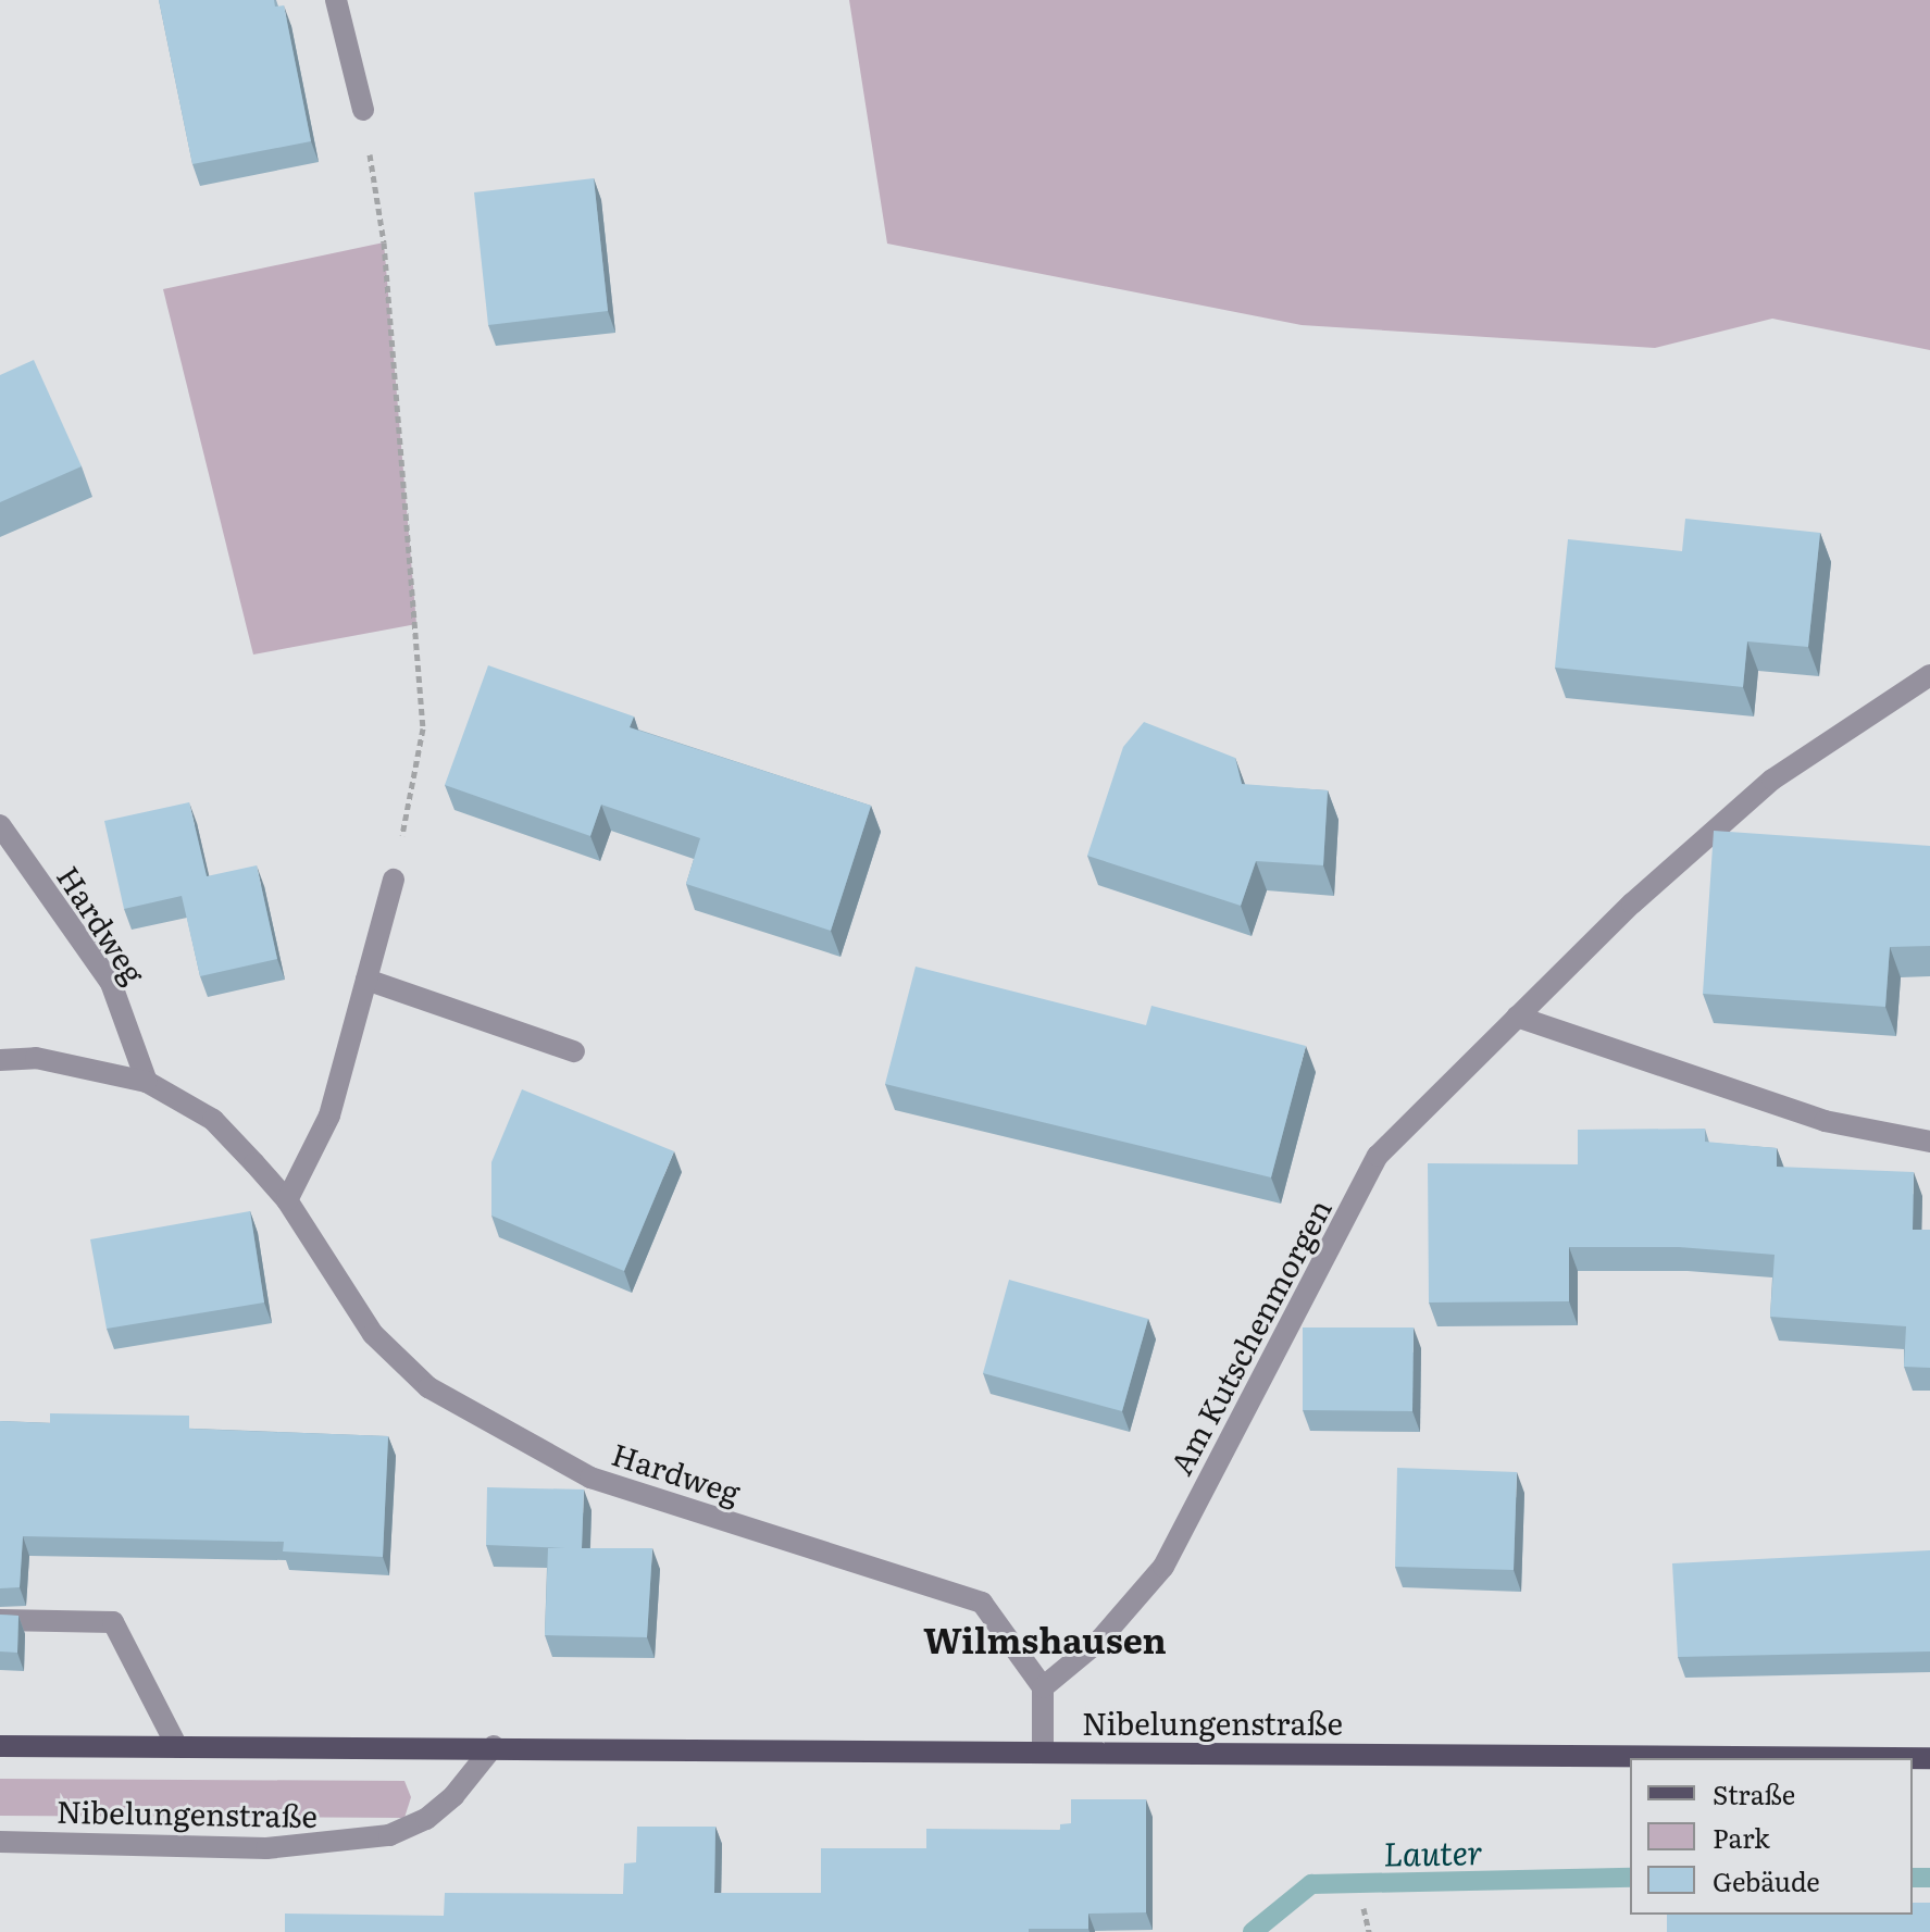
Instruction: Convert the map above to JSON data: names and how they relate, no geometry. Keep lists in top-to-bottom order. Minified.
{"streets":{"main road":["Nibelungenstraße"],"street":["Hardweg","Am Kutschenmorgen"]},"crossings":[["Hardweg","Am Kutschenmorgen"]],"districts":["Wilmshausen"],"water":["Lauter"],"legend":["Straße","Park","Gebäude"]}
